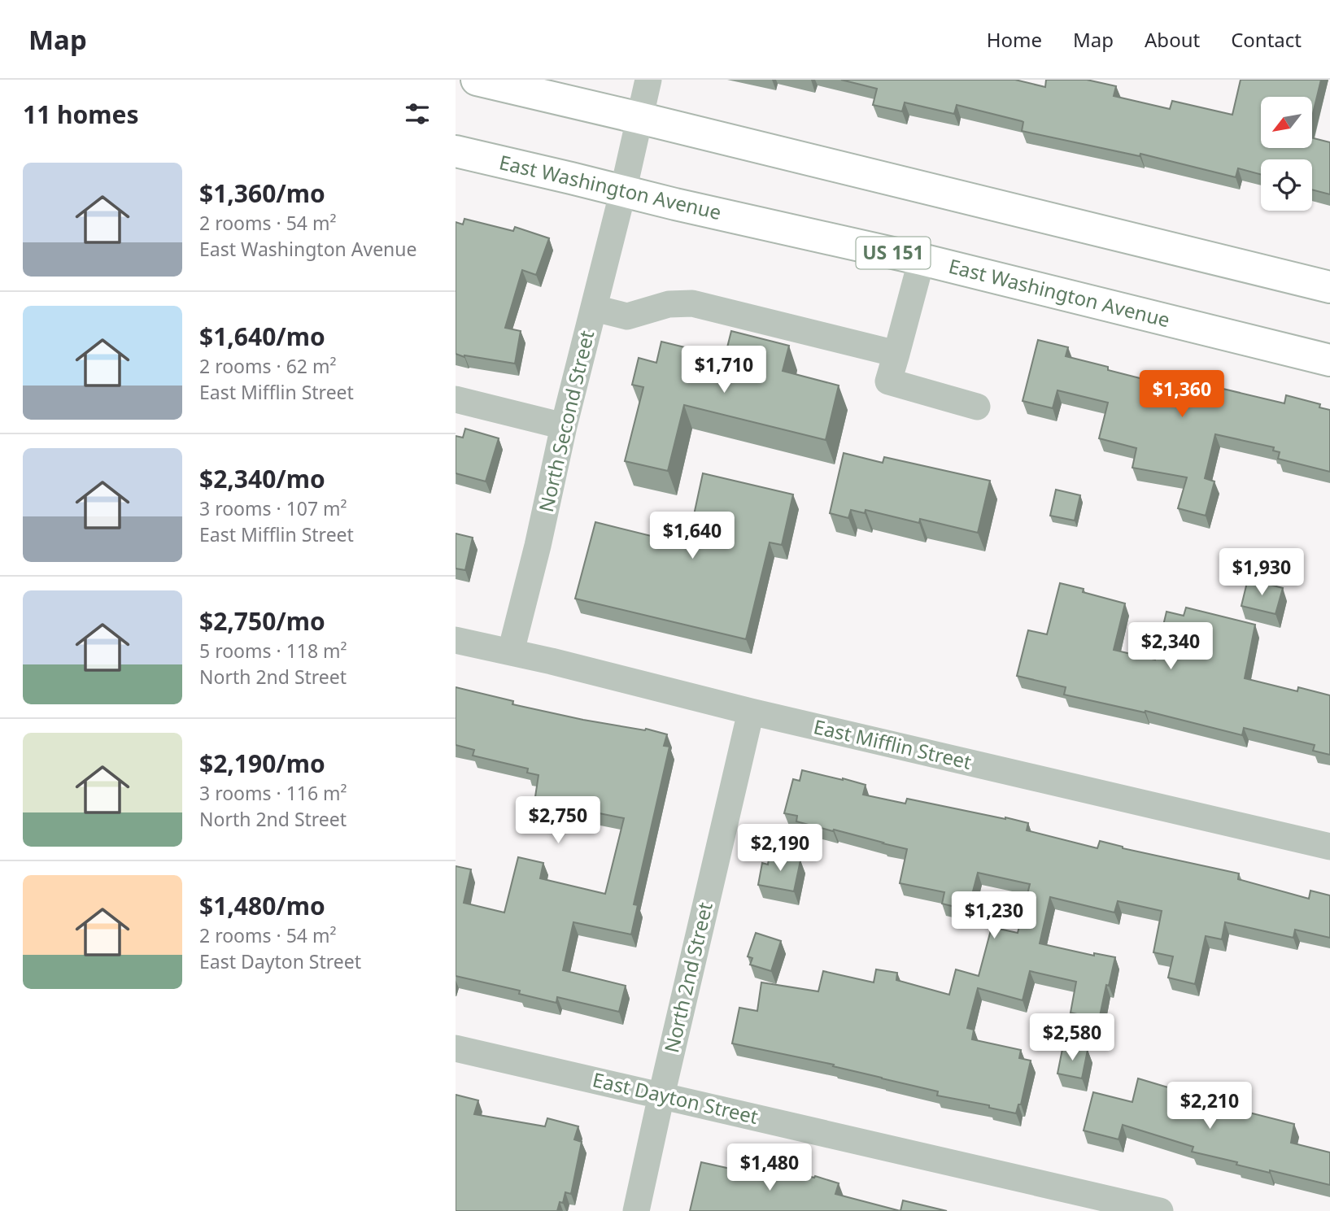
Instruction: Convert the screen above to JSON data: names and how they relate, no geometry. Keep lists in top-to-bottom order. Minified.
{"streets":{"main road":["East Washington Avenue","US 151"],"street":["North Second Street","East Mifflin Street","North 2nd Street","East Dayton Street"]},"crossings":[["East Washington Avenue","North Second Street"],["North Second Street","East Mifflin Street"],["East Mifflin Street","North 2nd Street"],["North 2nd Street","East Dayton Street"]],"north":"bottom left","page":{"header":"Map","nav":["Home","Map","About","Contact"],"heading":"11 homes","list":[{"name":"$1,360/mo","note":"2 rooms · 54 m² · East Washington Avenue"},{"name":"$1,640/mo","note":"2 rooms · 62 m² · East Mifflin Street"},{"name":"$2,340/mo","note":"3 rooms · 107 m² · East Mifflin Street"},{"name":"$2,750/mo","note":"5 rooms · 118 m² · North 2nd Street"},{"name":"$2,190/mo","note":"3 rooms · 116 m² · North 2nd Street"},{"name":"$1,480/mo","note":"2 rooms · 54 m² · East Dayton Street"}],"price":["$1,710","$1,360","$1,640","$1,930","$2,340","$2,750","$2,190","$1,230","$2,580","$2,210","$1,480"]}}
